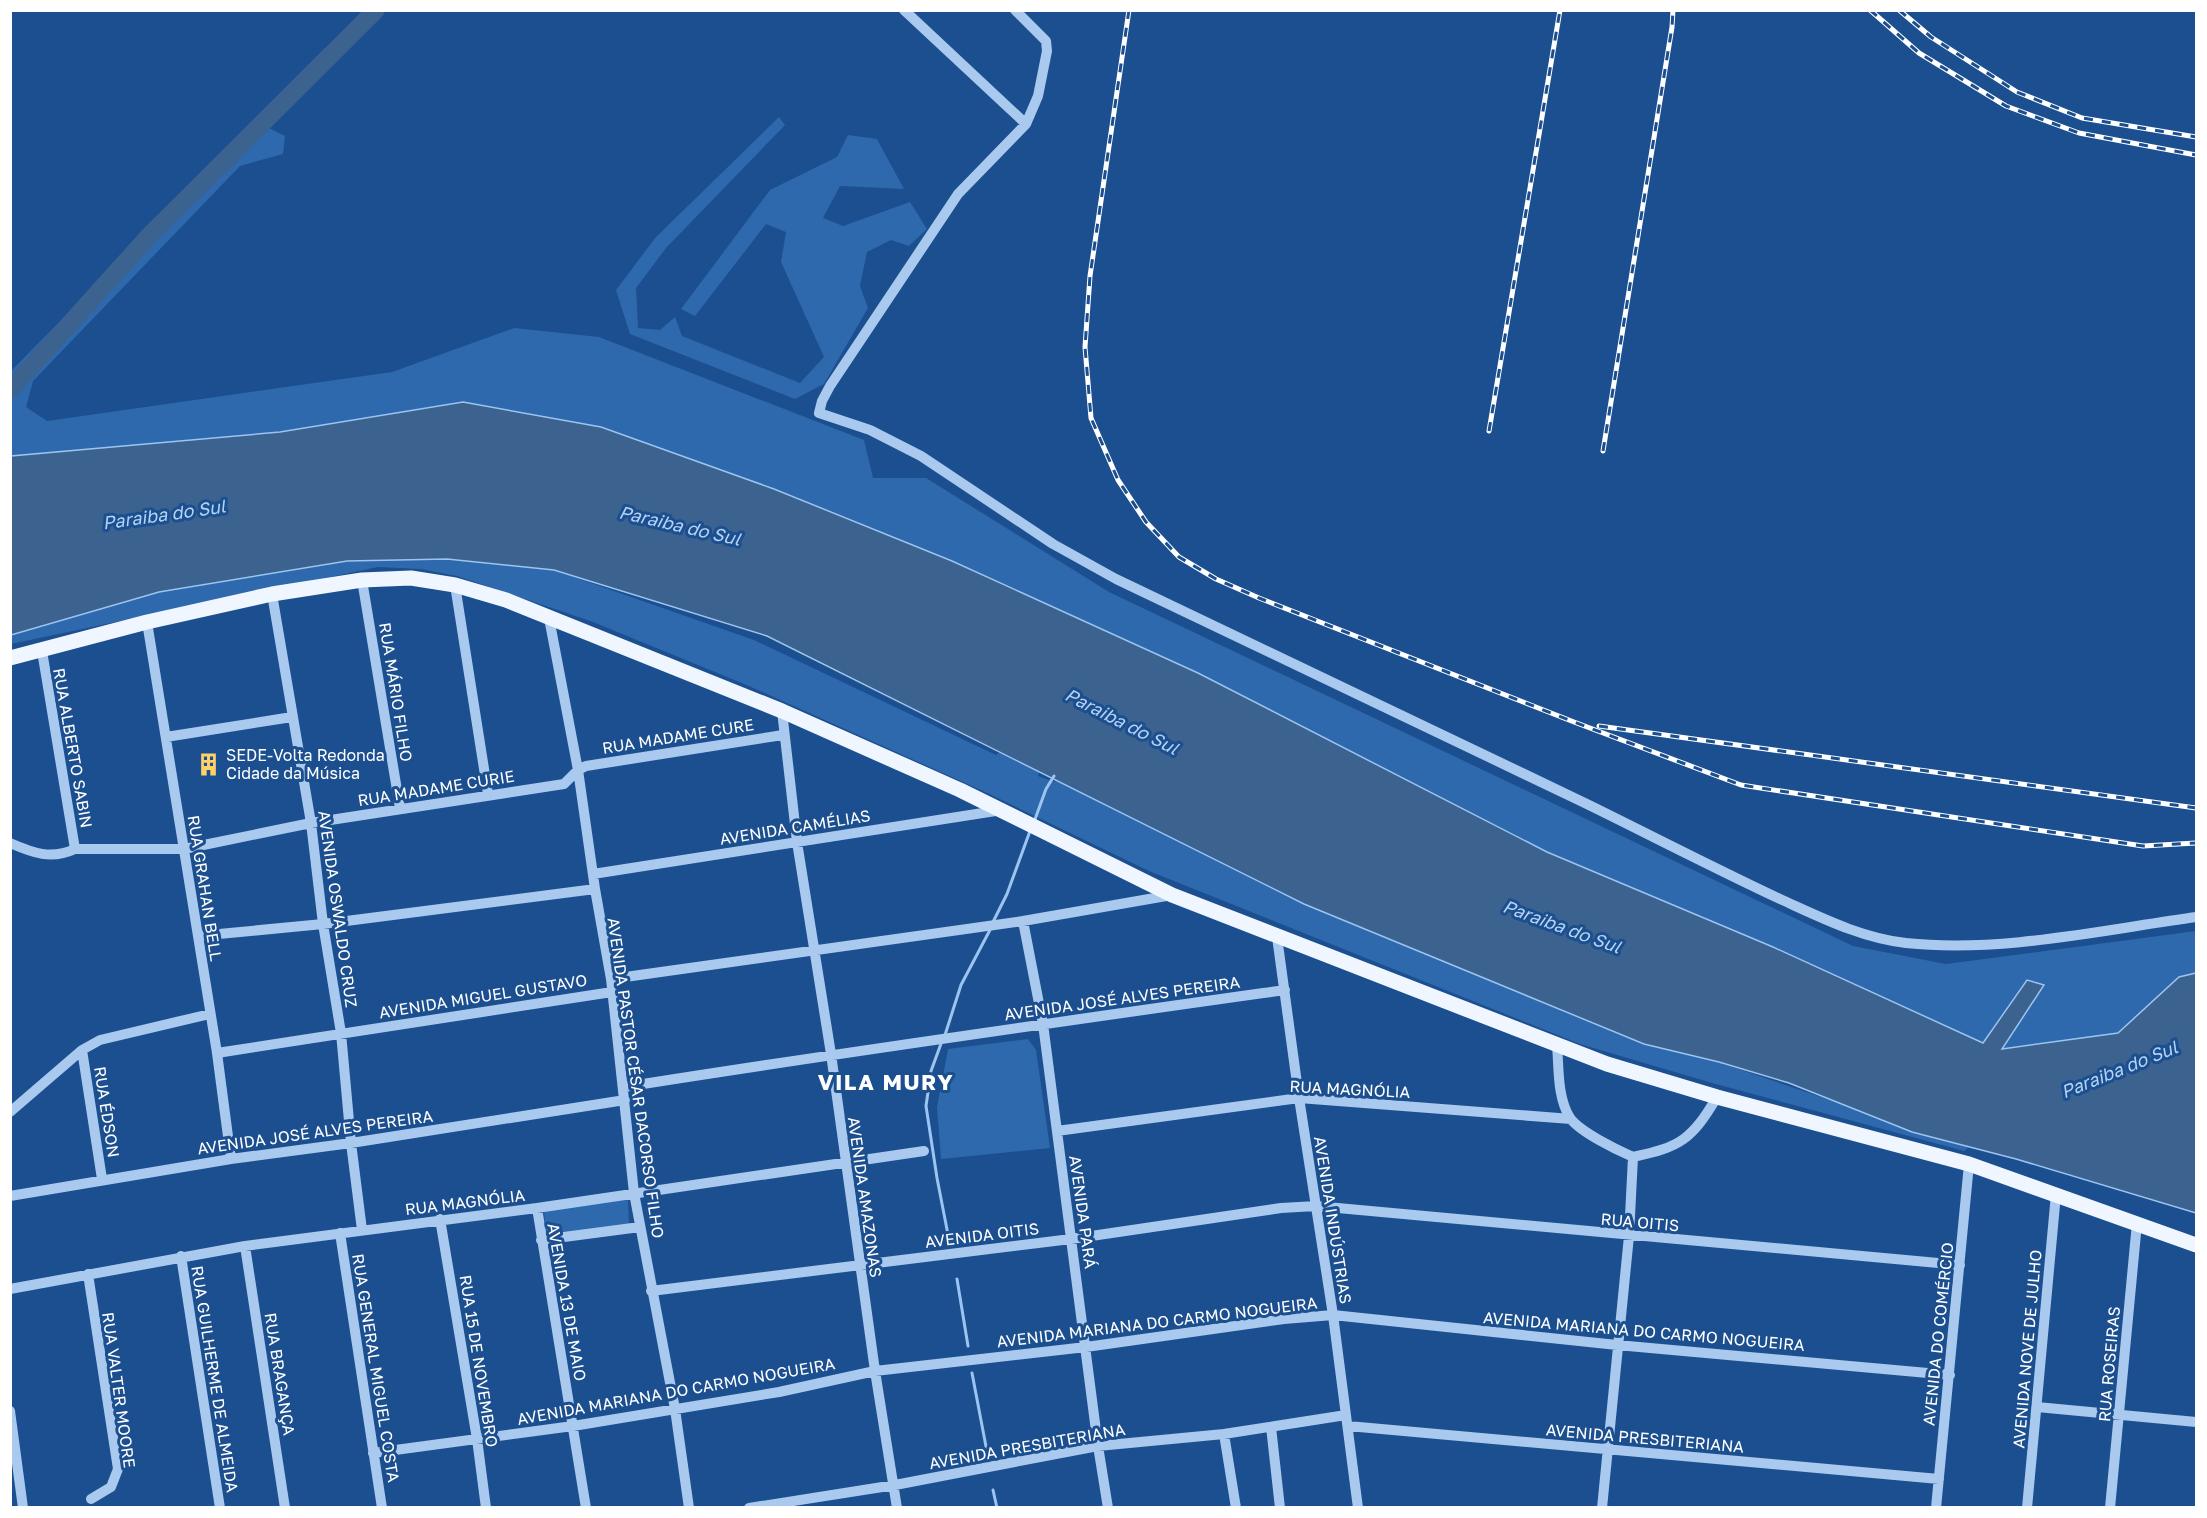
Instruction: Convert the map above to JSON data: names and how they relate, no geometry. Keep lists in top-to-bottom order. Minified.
{"streets":{"street":["RUA MÁRIO FILHO","RUA MADAME CURE","RUA ALBERTO SABIN","RUA MADAME CURIE","AVENIDA CAMÉLIAS","RUA GRAHAN BELL","AVENIDA OSWALDO CRUZ","AVENIDA MIGUEL GUSTAVO","AVENIDA JOSÉ ALVES PEREIRA","AVENIDA PASTOR CÉSAR DACORSO FILHO","RUA MAGNÓLIA","RUA ÉDSON","AVENIDA AMAZONAS","AVENIDA PARÁ","AVENIDA INDÚSTRIAS","RUA OITIS","AVENIDA OITIS","AVENIDA 13 DE MAIO","AVENIDA MARIANA DO CARMO NOGUEIRA","AVENIDA DO COMÉRCIO","AVENIDA NOVE DE JULHO","RUA 15 DE NOVEMBRO","RUA ROSEIRAS","RUA GENERAL MIGUEL COSTA","RUA BRAGANÇA","RUA GUILHERME DE ALMEIDA","RUA VALTER MOORE","AVENIDA PRESBITERIANA"]},"crossings":[["RUA MÁRIO FILHO","RUA MADAME CURIE"],["RUA MADAME CURE","RUA MADAME CURIE"],["RUA MADAME CURE","AVENIDA PASTOR CÉSAR DACORSO FILHO"],["RUA MADAME CURE","AVENIDA AMAZONAS"],["RUA ALBERTO SABIN","RUA MADAME CURIE"],["RUA MADAME CURIE","RUA GRAHAN BELL"],["RUA MADAME CURIE","AVENIDA OSWALDO CRUZ"],["RUA MADAME CURIE","AVENIDA PASTOR CÉSAR DACORSO FILHO"],["AVENIDA CAMÉLIAS","AVENIDA PASTOR CÉSAR DACORSO FILHO"],["AVENIDA CAMÉLIAS","AVENIDA AMAZONAS"],["RUA GRAHAN BELL","AVENIDA MIGUEL GUSTAVO"],["RUA GRAHAN BELL","AVENIDA JOSÉ ALVES PEREIRA"],["AVENIDA OSWALDO CRUZ","AVENIDA MIGUEL GUSTAVO"],["AVENIDA OSWALDO CRUZ","AVENIDA JOSÉ ALVES PEREIRA"],["AVENIDA OSWALDO CRUZ","RUA MAGNÓLIA"],["AVENIDA MIGUEL GUSTAVO","AVENIDA PASTOR CÉSAR DACORSO FILHO"],["AVENIDA MIGUEL GUSTAVO","AVENIDA AMAZONAS"],["AVENIDA MIGUEL GUSTAVO","AVENIDA PARÁ"],["AVENIDA JOSÉ ALVES PEREIRA","AVENIDA PASTOR CÉSAR DACORSO FILHO"],["AVENIDA JOSÉ ALVES PEREIRA","RUA ÉDSON"],["AVENIDA JOSÉ ALVES PEREIRA","AVENIDA AMAZONAS"],["AVENIDA JOSÉ ALVES PEREIRA","AVENIDA PARÁ"],["AVENIDA JOSÉ ALVES PEREIRA","AVENIDA INDÚSTRIAS"],["AVENIDA PASTOR CÉSAR DACORSO FILHO","RUA MAGNÓLIA"],["AVENIDA PASTOR CÉSAR DACORSO FILHO","AVENIDA OITIS"],["AVENIDA PASTOR CÉSAR DACORSO FILHO","AVENIDA MARIANA DO CARMO NOGUEIRA"],["RUA MAGNÓLIA","AVENIDA AMAZONAS"],["RUA MAGNÓLIA","AVENIDA PARÁ"],["RUA MAGNÓLIA","AVENIDA INDÚSTRIAS"],["RUA MAGNÓLIA","AVENIDA 13 DE MAIO"],["RUA MAGNÓLIA","RUA 15 DE NOVEMBRO"],["RUA MAGNÓLIA","RUA GENERAL MIGUEL COSTA"],["RUA MAGNÓLIA","RUA BRAGANÇA"],["RUA MAGNÓLIA","RUA GUILHERME DE ALMEIDA"],["RUA MAGNÓLIA","RUA VALTER MOORE"],["AVENIDA AMAZONAS","AVENIDA OITIS"],["AVENIDA AMAZONAS","AVENIDA MARIANA DO CARMO NOGUEIRA"],["AVENIDA AMAZONAS","AVENIDA PRESBITERIANA"],["AVENIDA PARÁ","AVENIDA OITIS"],["AVENIDA PARÁ","AVENIDA MARIANA DO CARMO NOGUEIRA"],["AVENIDA PARÁ","AVENIDA PRESBITERIANA"],["AVENIDA INDÚSTRIAS","RUA OITIS"],["AVENIDA INDÚSTRIAS","AVENIDA OITIS"],["AVENIDA INDÚSTRIAS","AVENIDA MARIANA DO CARMO NOGUEIRA"],["AVENIDA INDÚSTRIAS","AVENIDA PRESBITERIANA"],["RUA OITIS","AVENIDA OITIS"],["RUA OITIS","AVENIDA DO COMÉRCIO"],["AVENIDA 13 DE MAIO","AVENIDA MARIANA DO CARMO NOGUEIRA"],["AVENIDA MARIANA DO CARMO NOGUEIRA","AVENIDA DO COMÉRCIO"],["AVENIDA MARIANA DO CARMO NOGUEIRA","RUA 15 DE NOVEMBRO"],["AVENIDA MARIANA DO CARMO NOGUEIRA","RUA GENERAL MIGUEL COSTA"],["AVENIDA DO COMÉRCIO","AVENIDA PRESBITERIANA"]],"districts":["VILA MURY"],"water":["Paraiba do Sul"],"places":{"building":["SEDE-Volta Redonda Cidade da Música"]}}
